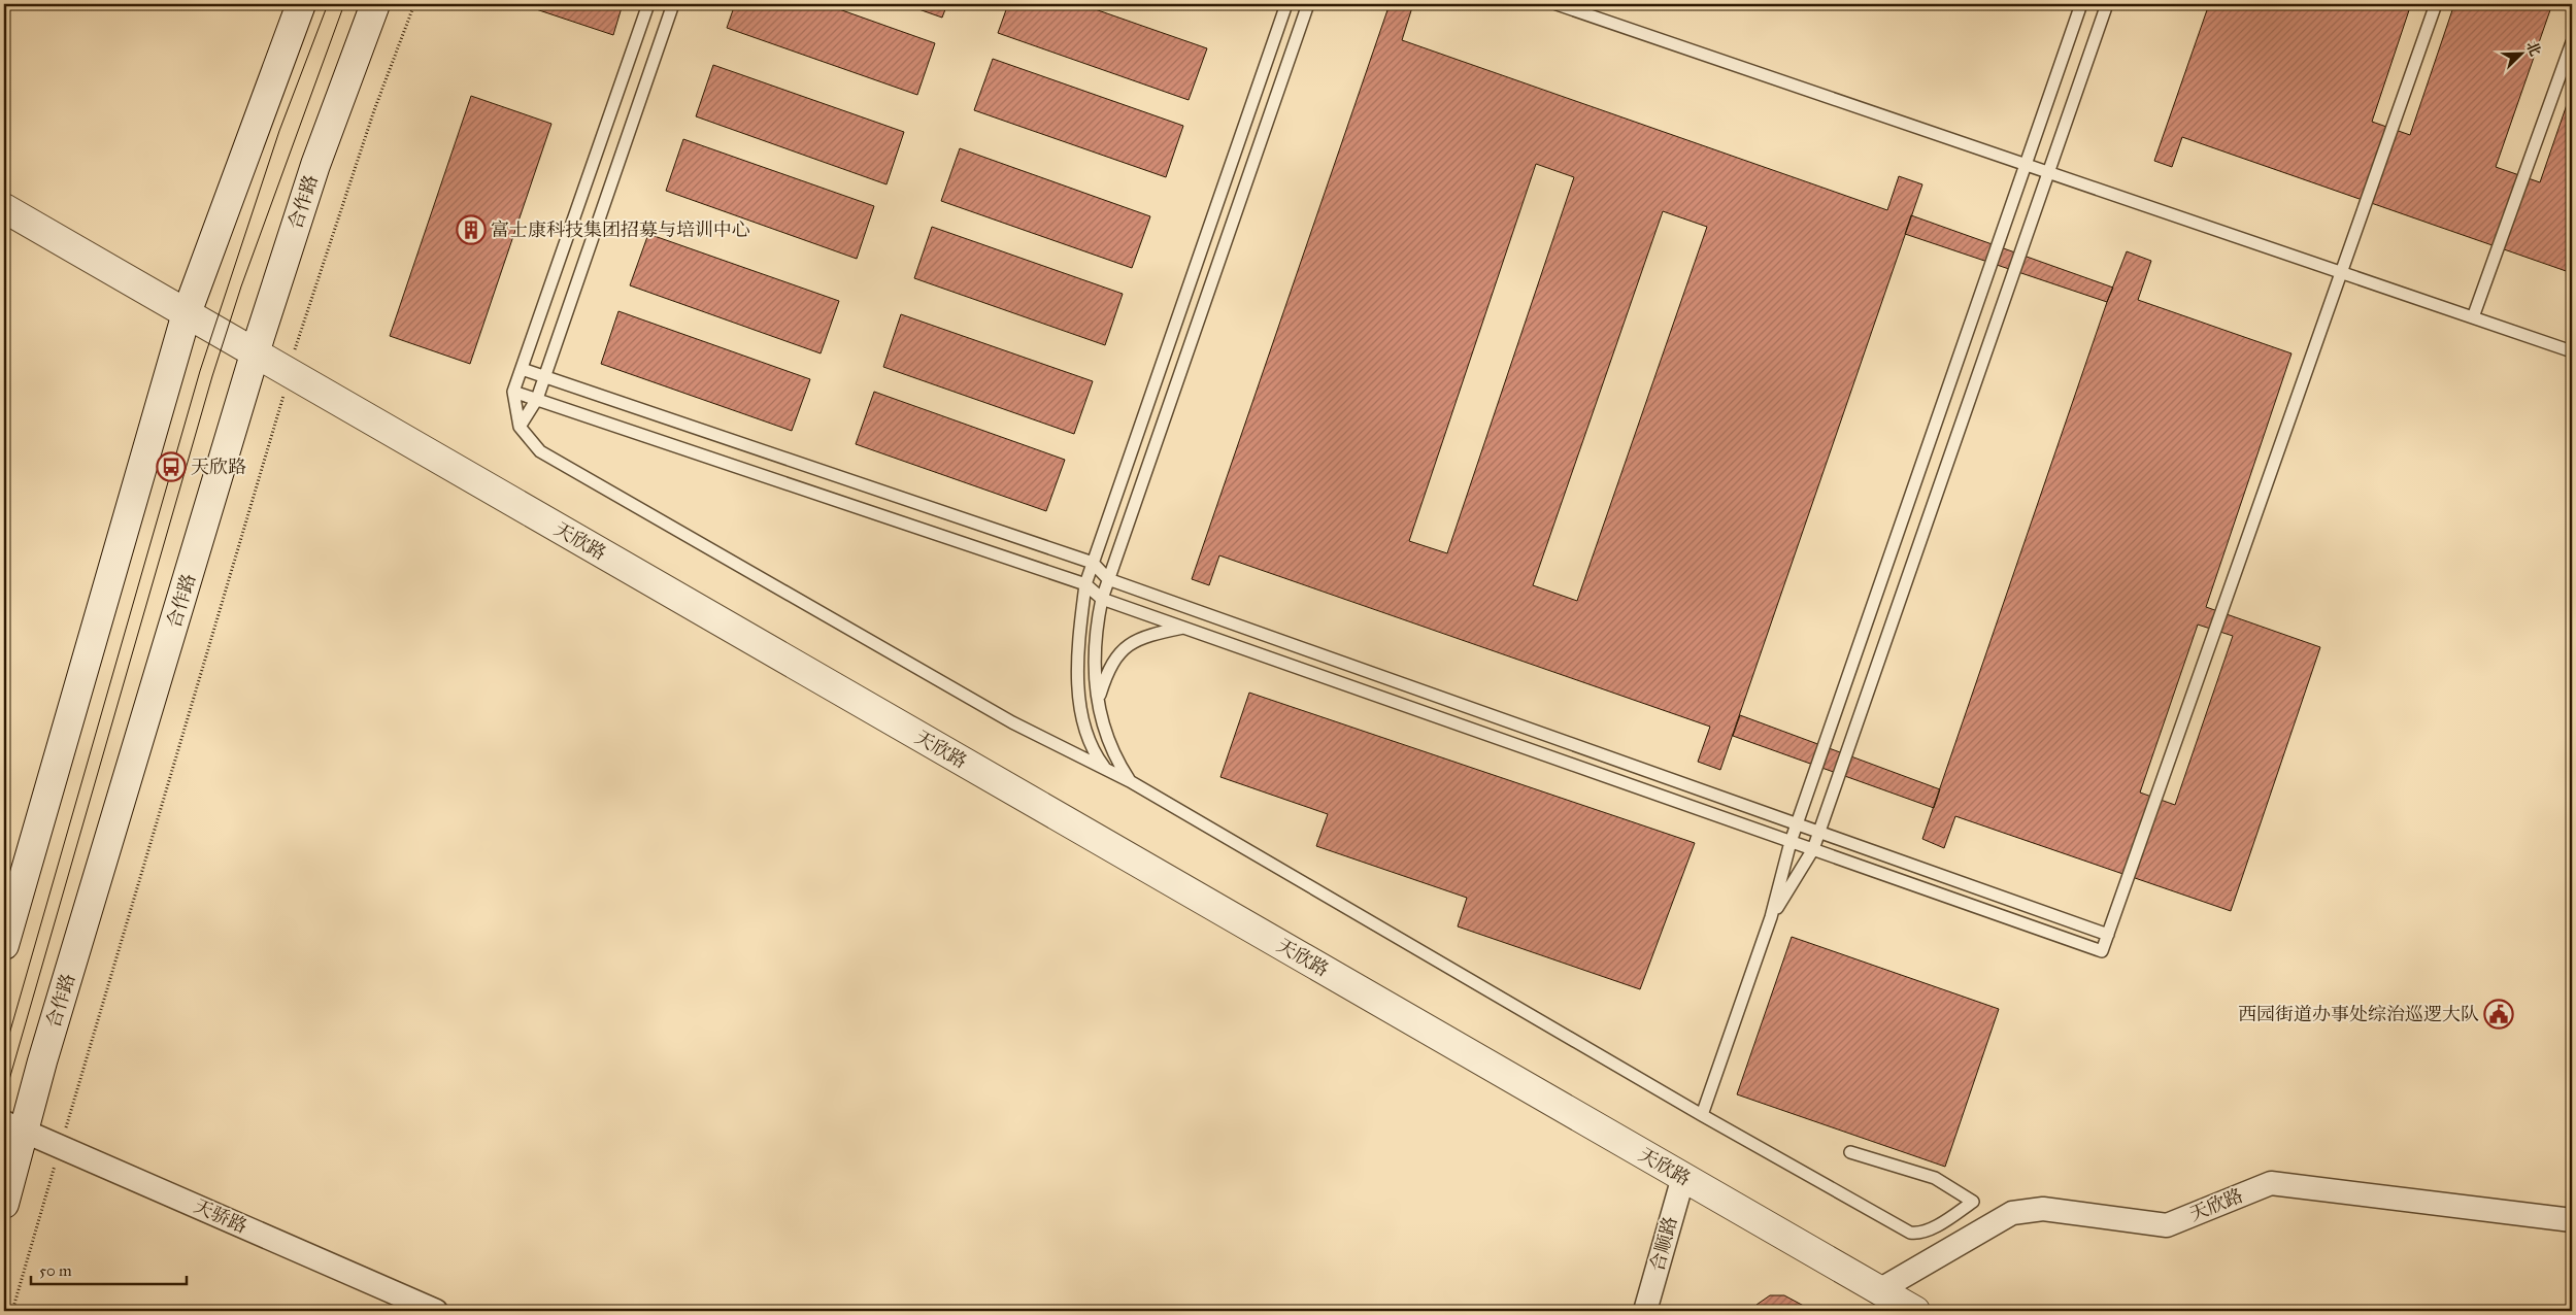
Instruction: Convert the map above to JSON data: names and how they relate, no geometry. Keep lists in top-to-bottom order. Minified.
{"streets":{"main road":["合作路","天欣路"],"street":["天骄路","合顺路"]},"crossings":[["合作路","天欣路"],["合作路","天骄路"],["天欣路","合顺路"]],"places":{"building":["富士康科技集团招募与培训中心"],"bus stop":["天欣路"],"public building":["西园街道办事处综治巡逻大队"]},"scale_bar":"50 m","north":"top right"}
